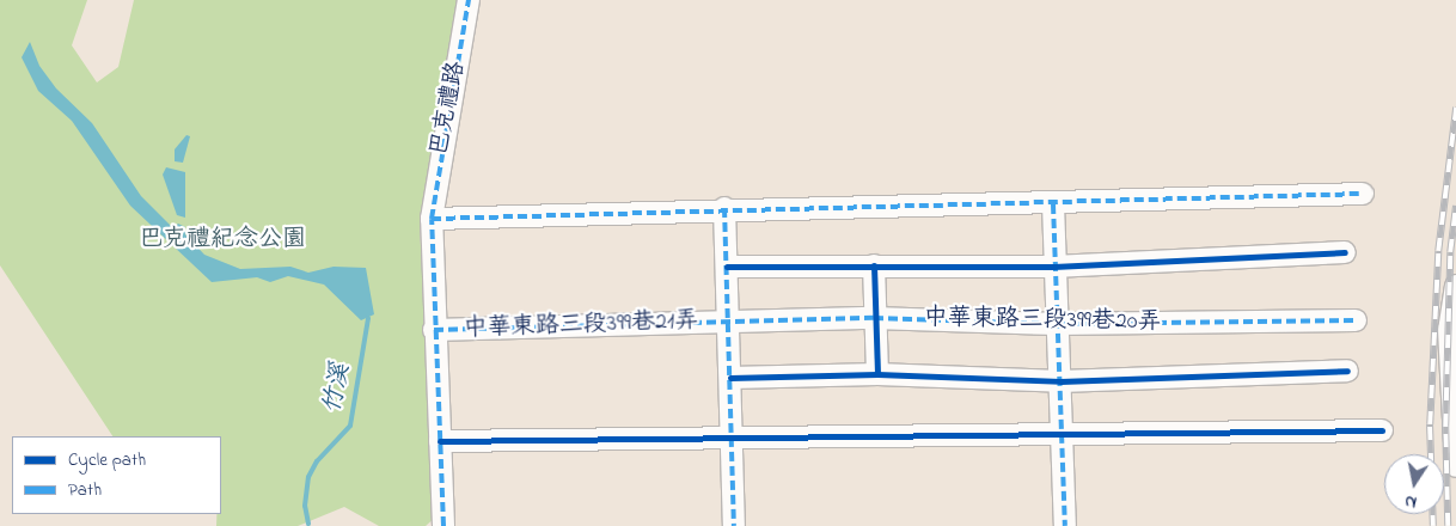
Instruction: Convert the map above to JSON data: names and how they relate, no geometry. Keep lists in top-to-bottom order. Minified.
{"streets":{"street":["巴克禮路","中華東路三段399巷20弄","中華東路三段399巷21弄"]},"crossings":[["巴克禮路","中華東路三段399巷21弄"],["中華東路三段399巷20弄","中華東路三段399巷21弄"]],"water":["竹溪"],"parks":["巴克禮紀念公園"],"legend":["Cycle path","Path"],"north":"bottom"}
